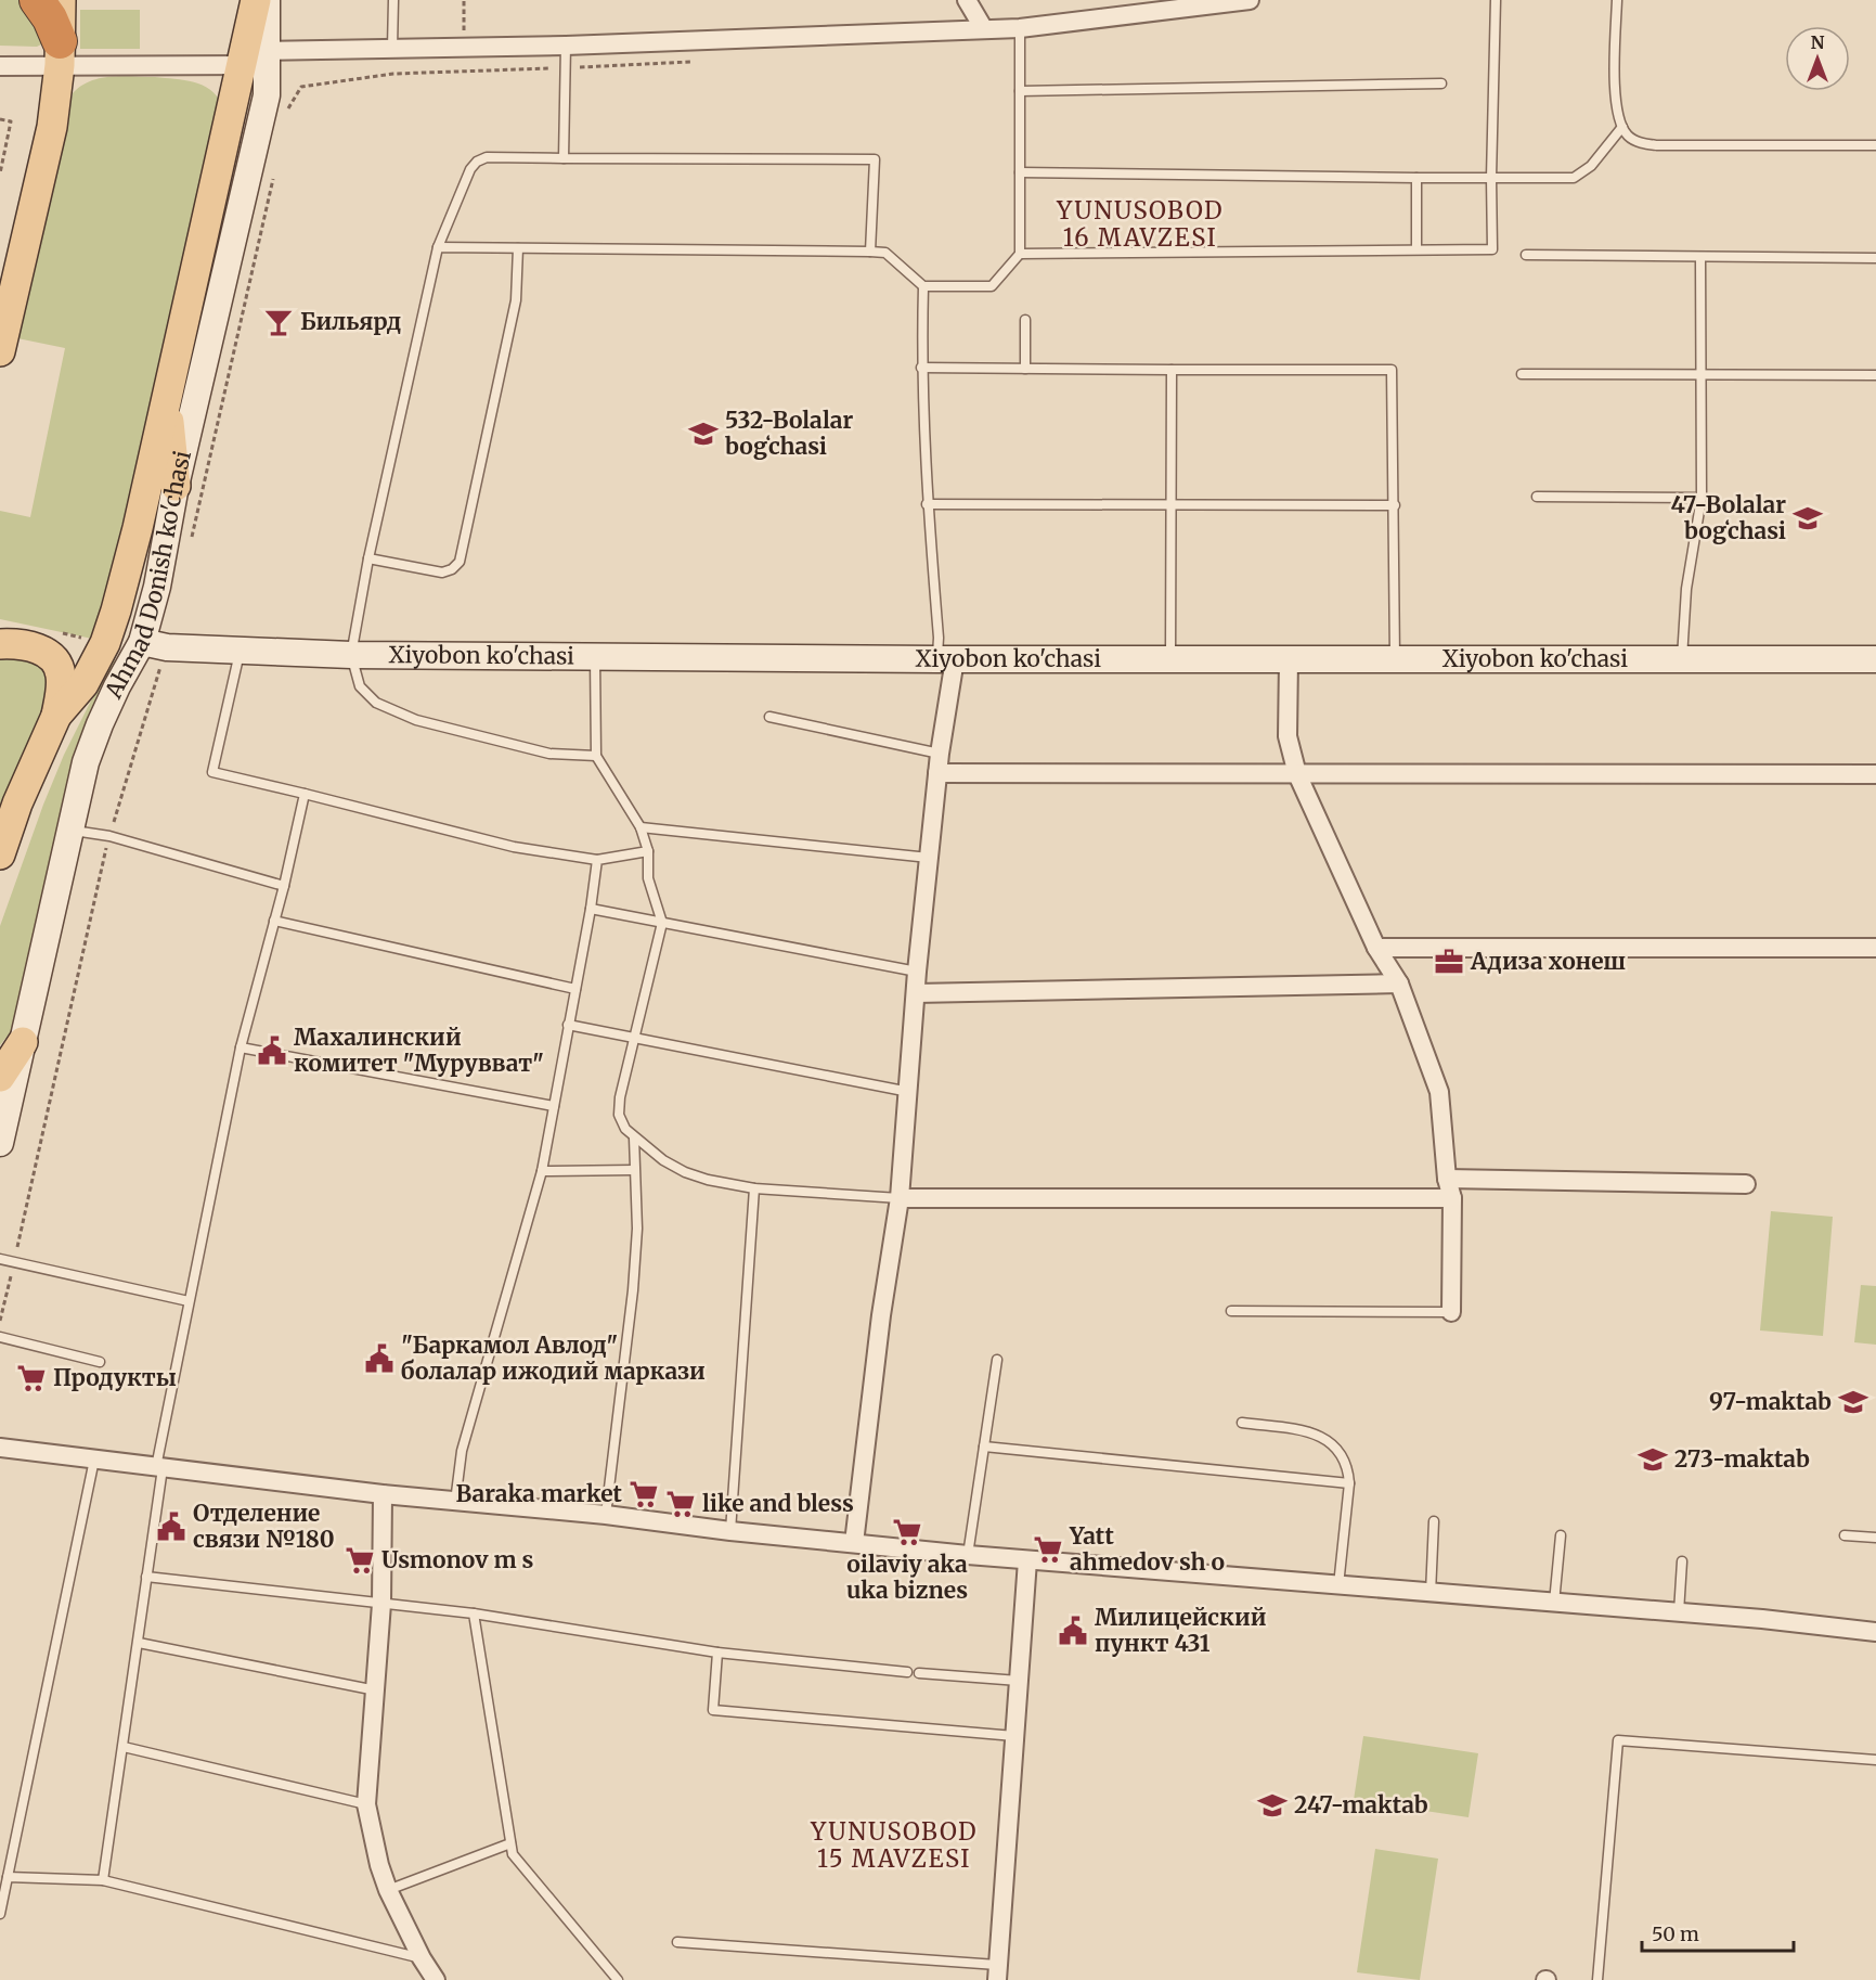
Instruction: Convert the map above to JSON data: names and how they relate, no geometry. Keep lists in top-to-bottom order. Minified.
{"streets":{"main road":["Ahmad Donish ko'chasi"],"street":["Xiyobon ko'chasi"]},"crossings":[["Ahmad Donish ko'chasi","Xiyobon ko'chasi"]],"districts":["YUNUSOBOD 16 MAVZESI","YUNUSOBOD 15 MAVZESI"],"places":{"bar":["Бильярд"],"school or university":["532-Bolalar bogʻchasi","47-Bolalar bogʻchasi","97-maktab","273-maktab","247-maktab"],"office":["Адиза хонеш"],"public building":["Махалинский комитет \"Мурувват\"","\"Баркамол Авлод\" болалар ижодий маркази","Отделение связи №180","Милицейский пункт 431"],"supermarket":["Продукты","Baraka market","like and bless","oilaviy aka uka biznes","Yatt ahmedov sh o","Usmonov m s"]},"scale_bar":"50 m","north":"top"}
